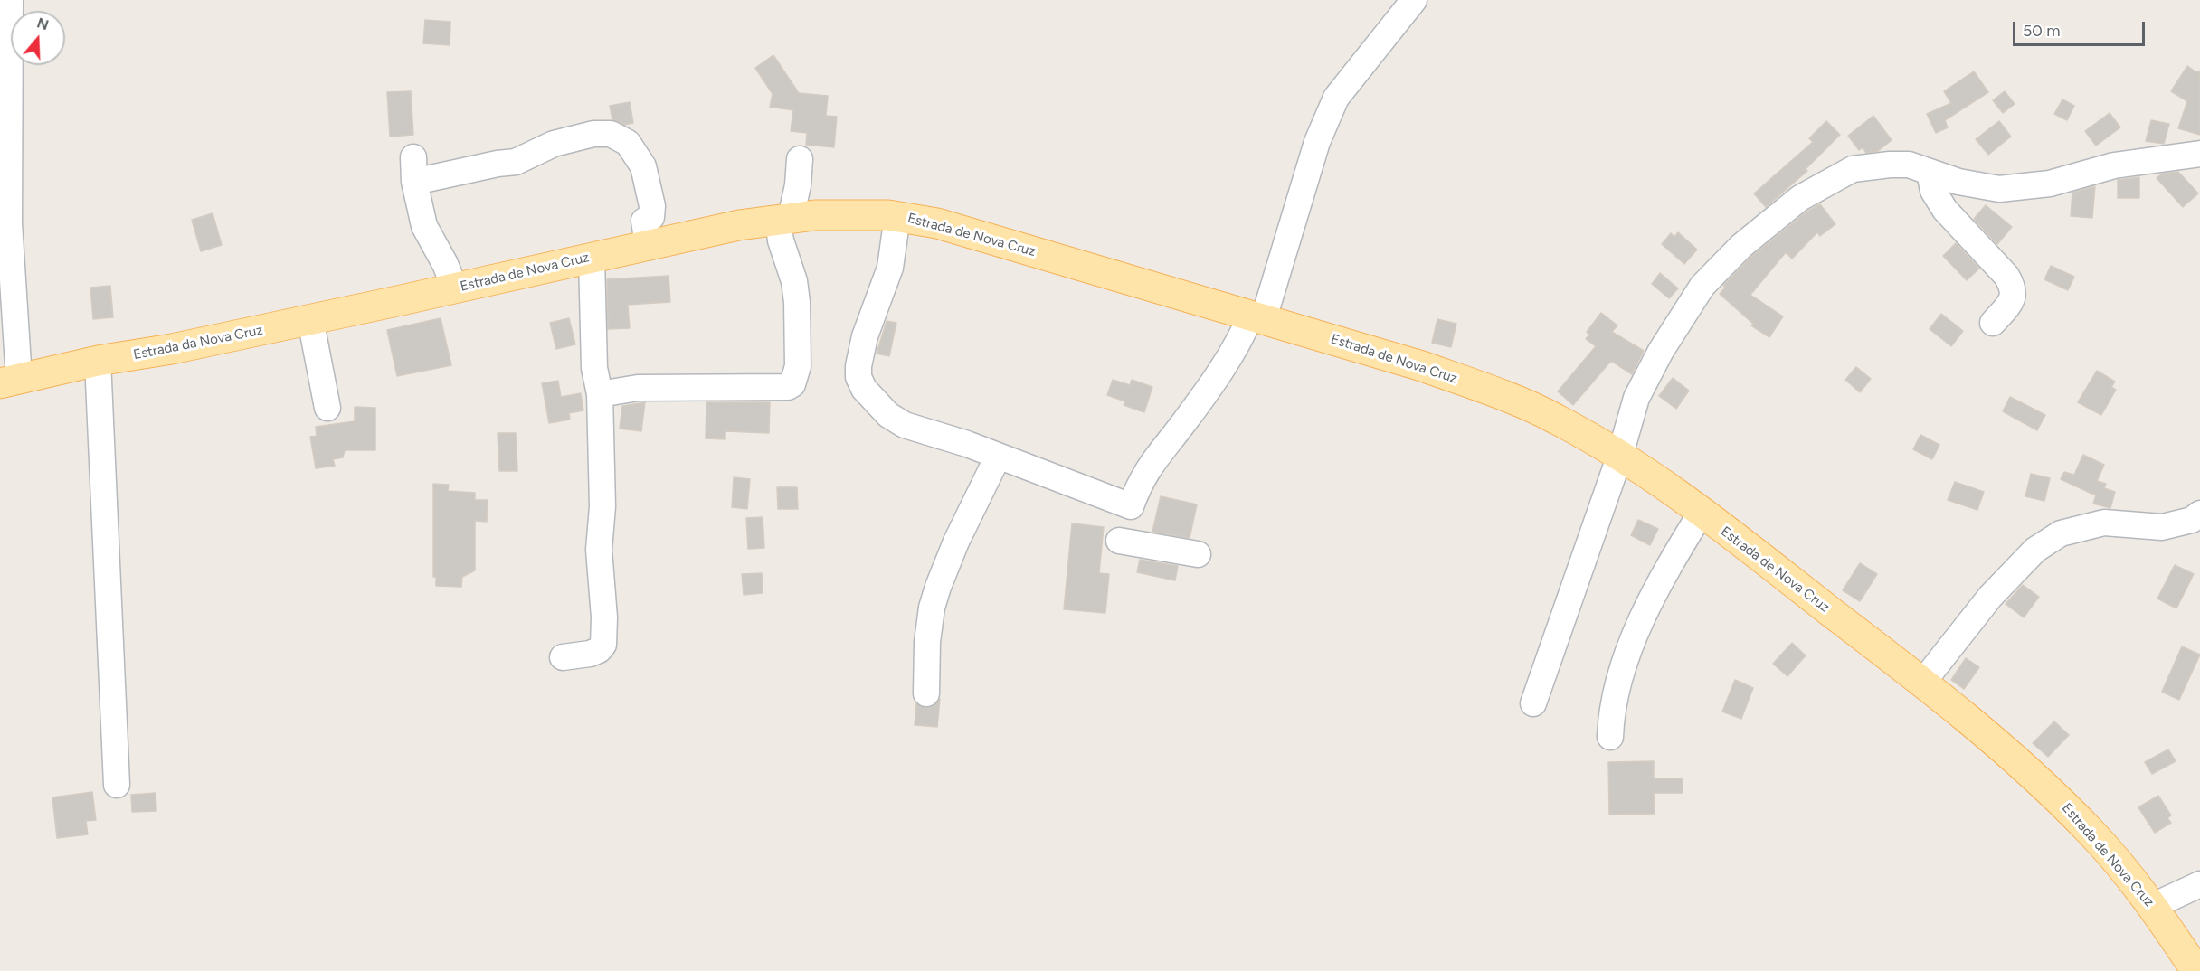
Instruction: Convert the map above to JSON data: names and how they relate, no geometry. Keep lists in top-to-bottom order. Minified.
{"streets":{"main road":["Estrada de Nova Cruz","Estrada da Nova Cruz"]},"crossings":[["Estrada de Nova Cruz","Estrada da Nova Cruz"]],"scale_bar":"50 m","north":"top"}
